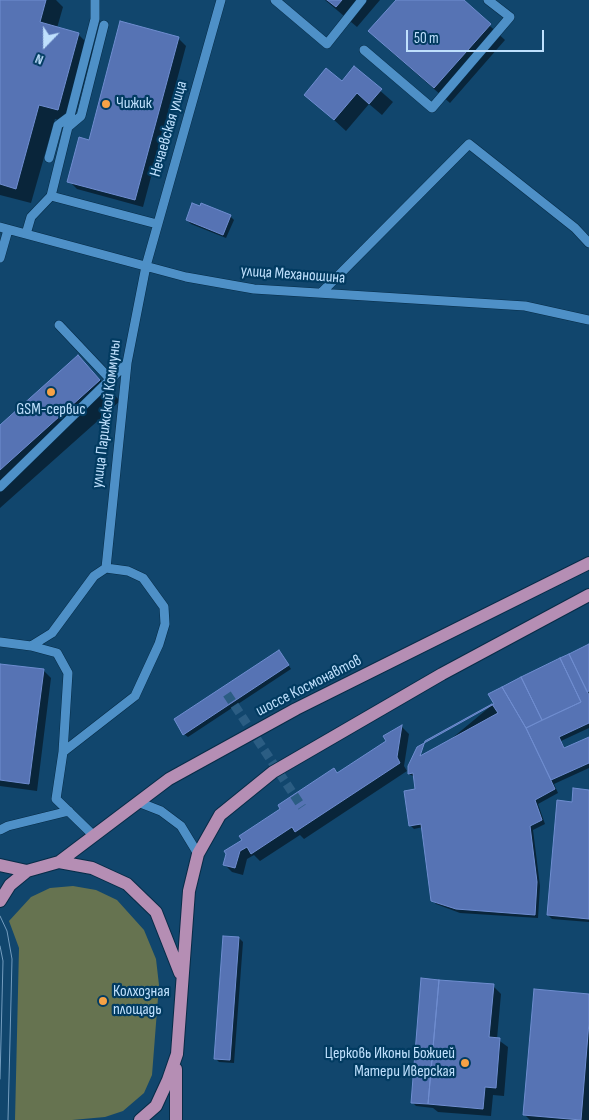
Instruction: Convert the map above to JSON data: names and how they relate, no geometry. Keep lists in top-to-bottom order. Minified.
{"streets":{"main road":["шоссе Космонавтов"],"street":["Нечаевская улица","улица Механошина","улица Парижской Коммуны"]},"crossings":[["Нечаевская улица","улица Механошина"],["Нечаевская улица","улица Парижской Коммуны"],["улица Механошина","улица Парижской Коммуны"]],"places":["Чижик","GSM-сервис","Колхозная площадь","Церковь Иконы Божией Матери Иверская"],"scale_bar":"50 m","north":"bottom"}
